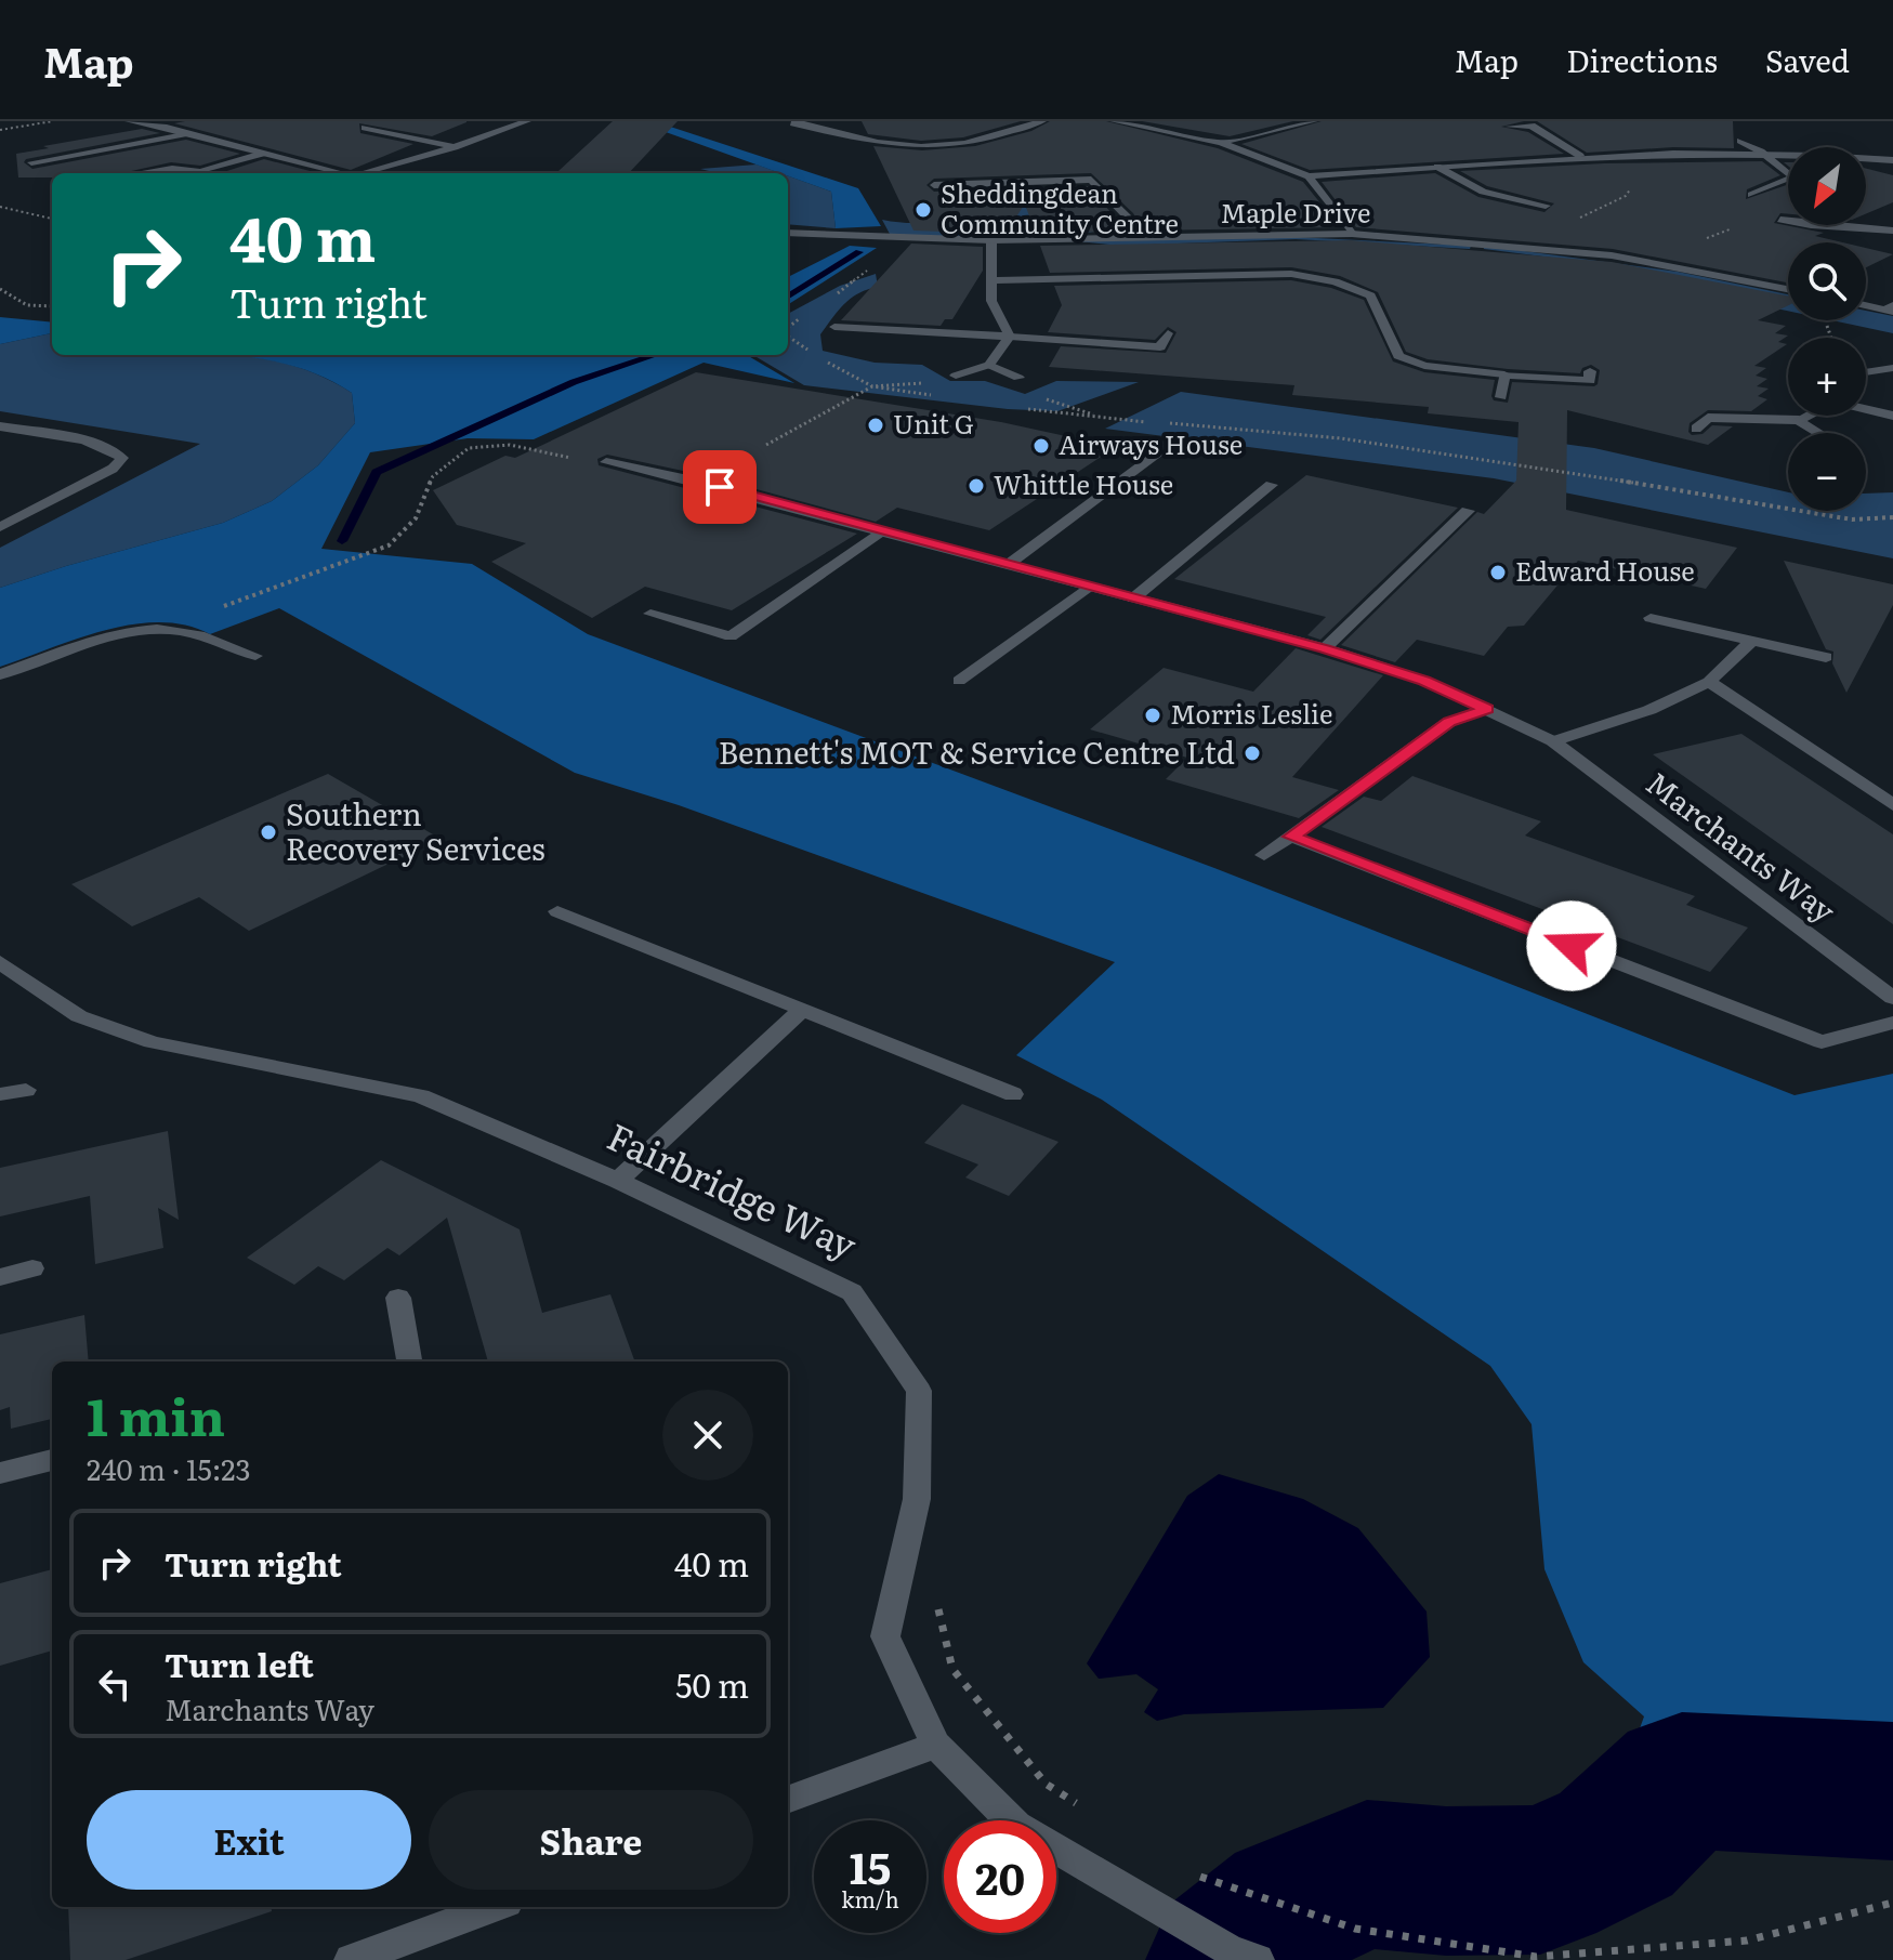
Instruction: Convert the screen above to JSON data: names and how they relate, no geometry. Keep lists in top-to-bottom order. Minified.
{"streets":{"street":["Maple Drive","Marchants Way","Fairbridge Way"]},"places":["Sheddingdean Community Centre","Unit G","Airways House","Whittle House","Edward House","Morris Leslie","Bennett's MOT & Service Centre Ltd","Southern Recovery Services"],"north":"bottom left","page":{"header":"Map","nav":["Map","Directions","Saved"],"map_buttons":["+","−"],"turn":["40 m","Turn right"],"heading":["1 min","240 m · 15:23"],"list":[{"name":"Turn right","value":"40 m"},{"name":"Turn left","note":"Marchants Way","value":"50 m"}],"buttons":["Exit","Share"],"speed":"15 km/h","limit":"20"}}
